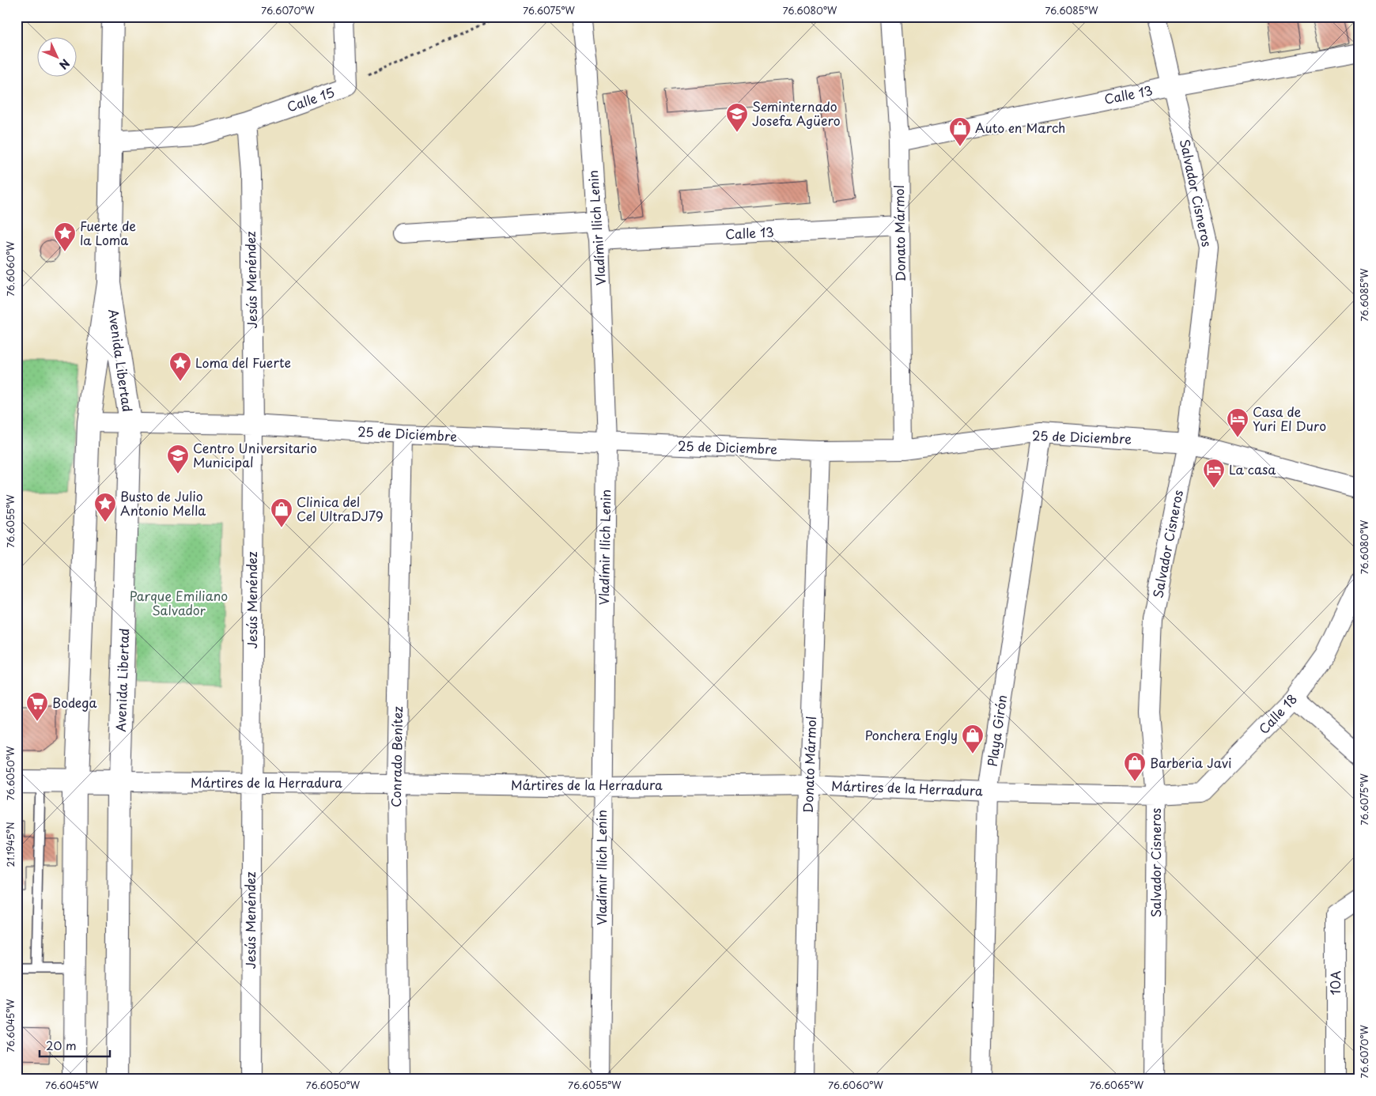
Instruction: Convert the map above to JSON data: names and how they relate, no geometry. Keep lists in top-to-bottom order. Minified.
{"streets":{"main road":["Avenida Libertad","Mártires de la Herradura"],"street":["Calle 13","Calle 15","Salvador Cisneros","Vladímir Ilich Lenin","Donato Mármol","Jesús Menéndez","25 de Diciembre","Calle 18","Playa Girón","Conrado Benítez","10A"]},"crossings":[["Calle 13","Salvador Cisneros"],["Calle 13","Vladímir Ilich Lenin"],["Calle 13","Donato Mármol"],["Calle 15","Jesús Menéndez"],["Calle 15","Avenida Libertad"],["Salvador Cisneros","25 de Diciembre"],["Salvador Cisneros","Calle 18"],["Salvador Cisneros","Mártires de la Herradura"],["Vladímir Ilich Lenin","25 de Diciembre"],["Vladímir Ilich Lenin","Mártires de la Herradura"],["Donato Mármol","25 de Diciembre"],["Donato Mármol","Mártires de la Herradura"],["Jesús Menéndez","25 de Diciembre"],["Jesús Menéndez","Mártires de la Herradura"],["Avenida Libertad","25 de Diciembre"],["Avenida Libertad","Mártires de la Herradura"],["25 de Diciembre","Playa Girón"],["25 de Diciembre","Conrado Benítez"],["Calle 18","Mártires de la Herradura"],["Playa Girón","Mártires de la Herradura"],["Conrado Benítez","Mártires de la Herradura"]],"parks":["Parque Emiliano Salvador"],"places":{"school or university":["Seminternado Josefa Agüero","Centro Universitario Municipal"],"shop":["Auto en March","Clinica del Cel UltraDJ79","Ponchera Engly","Barberia Javi"],"place":["Fuerte de la Loma","Loma del Fuerte","Busto de Julio Antonio Mella"],"hotel":["Casa de Yuri El Duro","La casa"],"supermarket":["Bodega"]},"scale_bar":"20 m","north":"bottom right","coordinates":["76.6070°W","76.6075°W","76.6080°W","76.6085°W","76.6060°W","76.6055°W","76.6050°W","21.1945°N","76.6045°W","76.6065°W"]}
